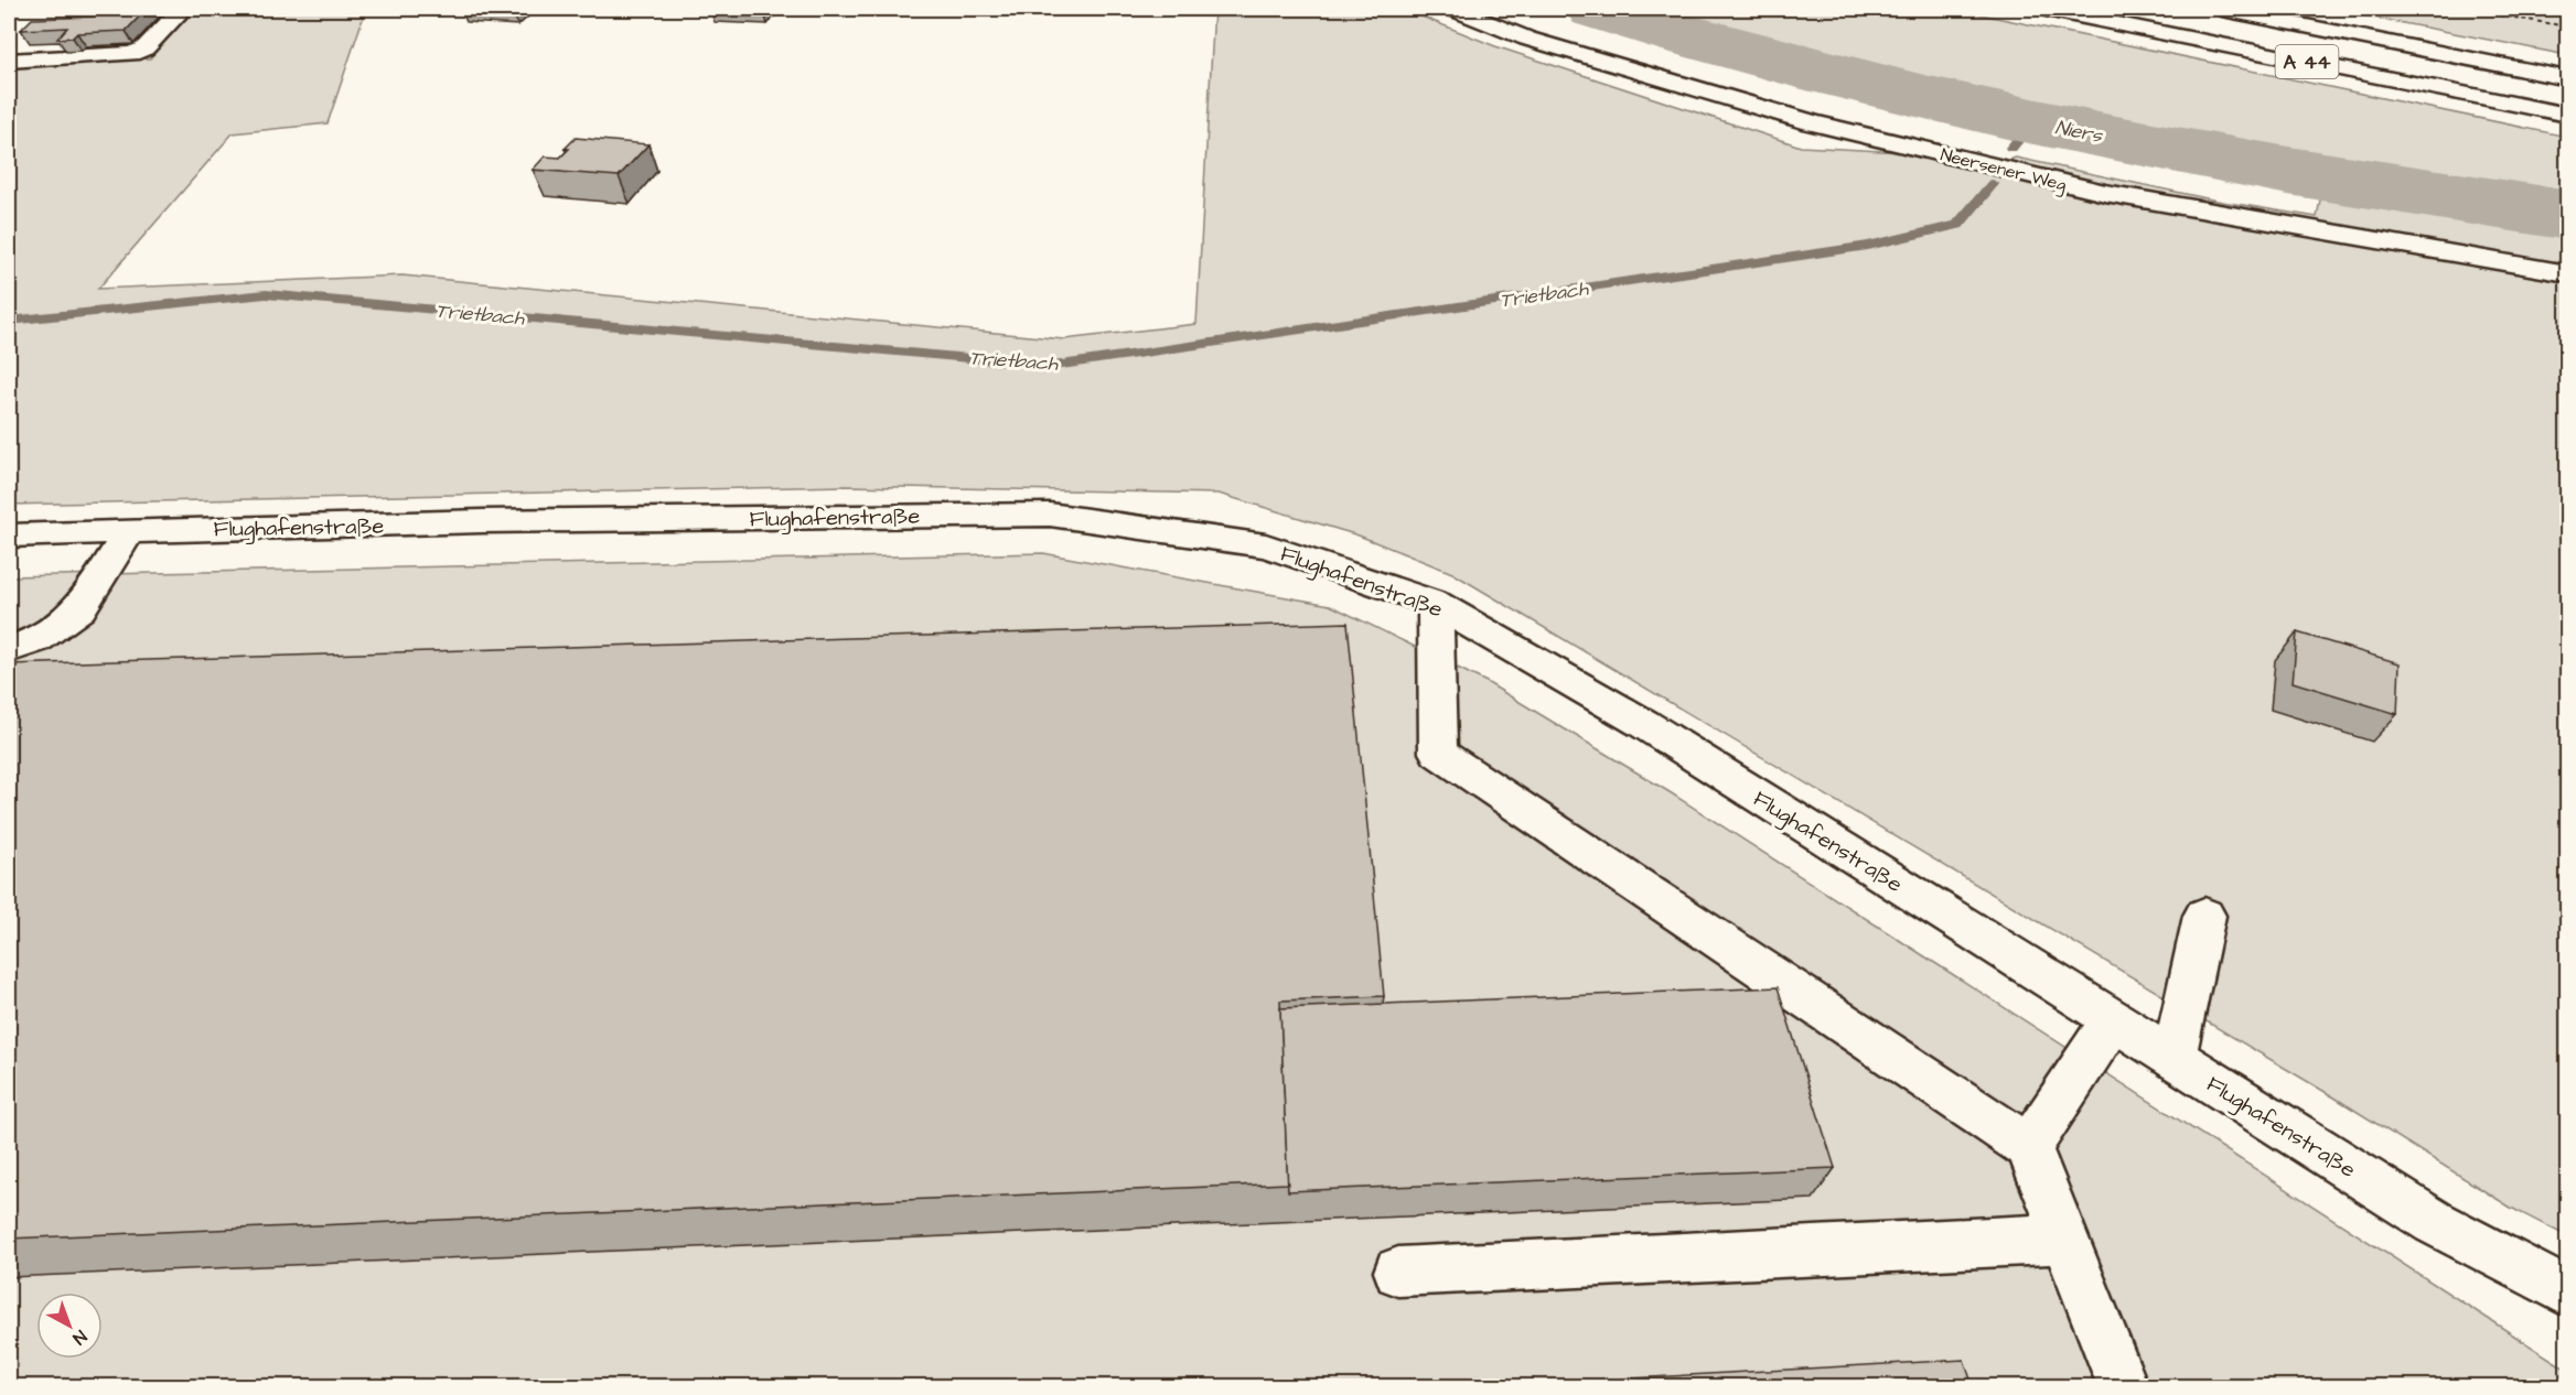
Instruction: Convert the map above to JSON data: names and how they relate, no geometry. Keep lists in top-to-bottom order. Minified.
{"streets":{"main road":["A 44","Neersener Weg","Flughafenstraße"]},"water":["Niers","Trietbach"],"north":"bottom right"}
